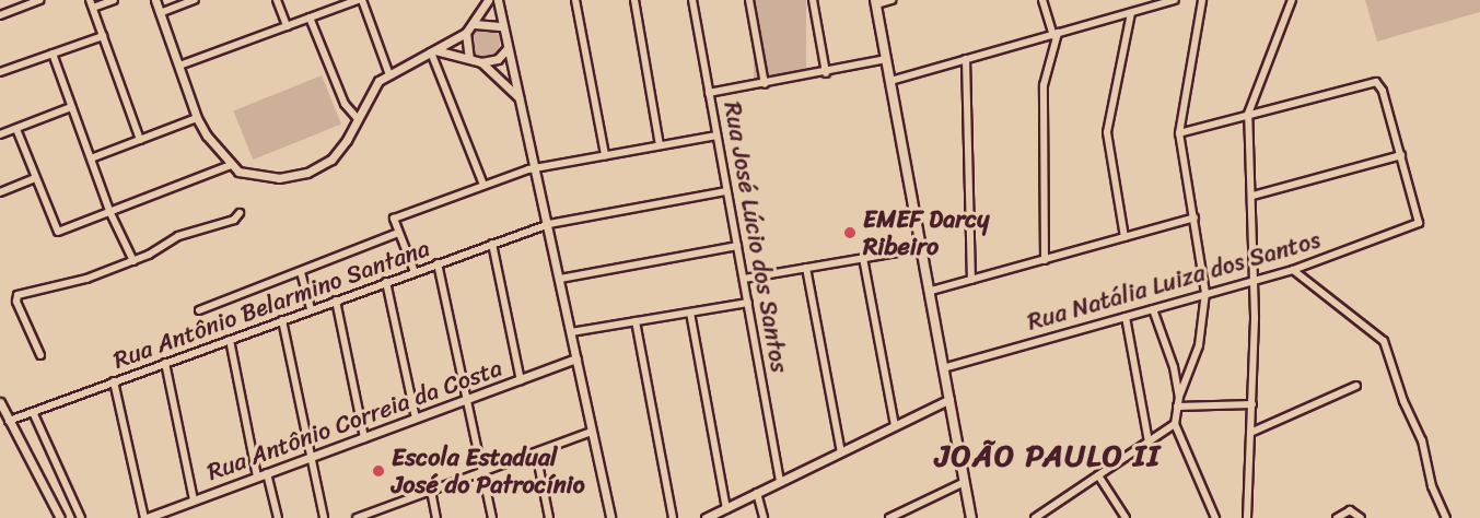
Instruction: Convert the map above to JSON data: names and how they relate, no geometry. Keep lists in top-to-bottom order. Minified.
{"streets":{"street":["Rua José Lúcio dos Santos","Rua Natália Luiza dos Santos","Rua Antônio Belarmino Santana","Rua Antônio Correia da Costa"]},"crossings":[["Rua José Lúcio dos Santos","Rua Antônio Belarmino Santana"]],"districts":["JOÃO PAULO II"],"places":["EMEF Darcy Ribeiro","Escola Estadual José do Patrocínio"]}
